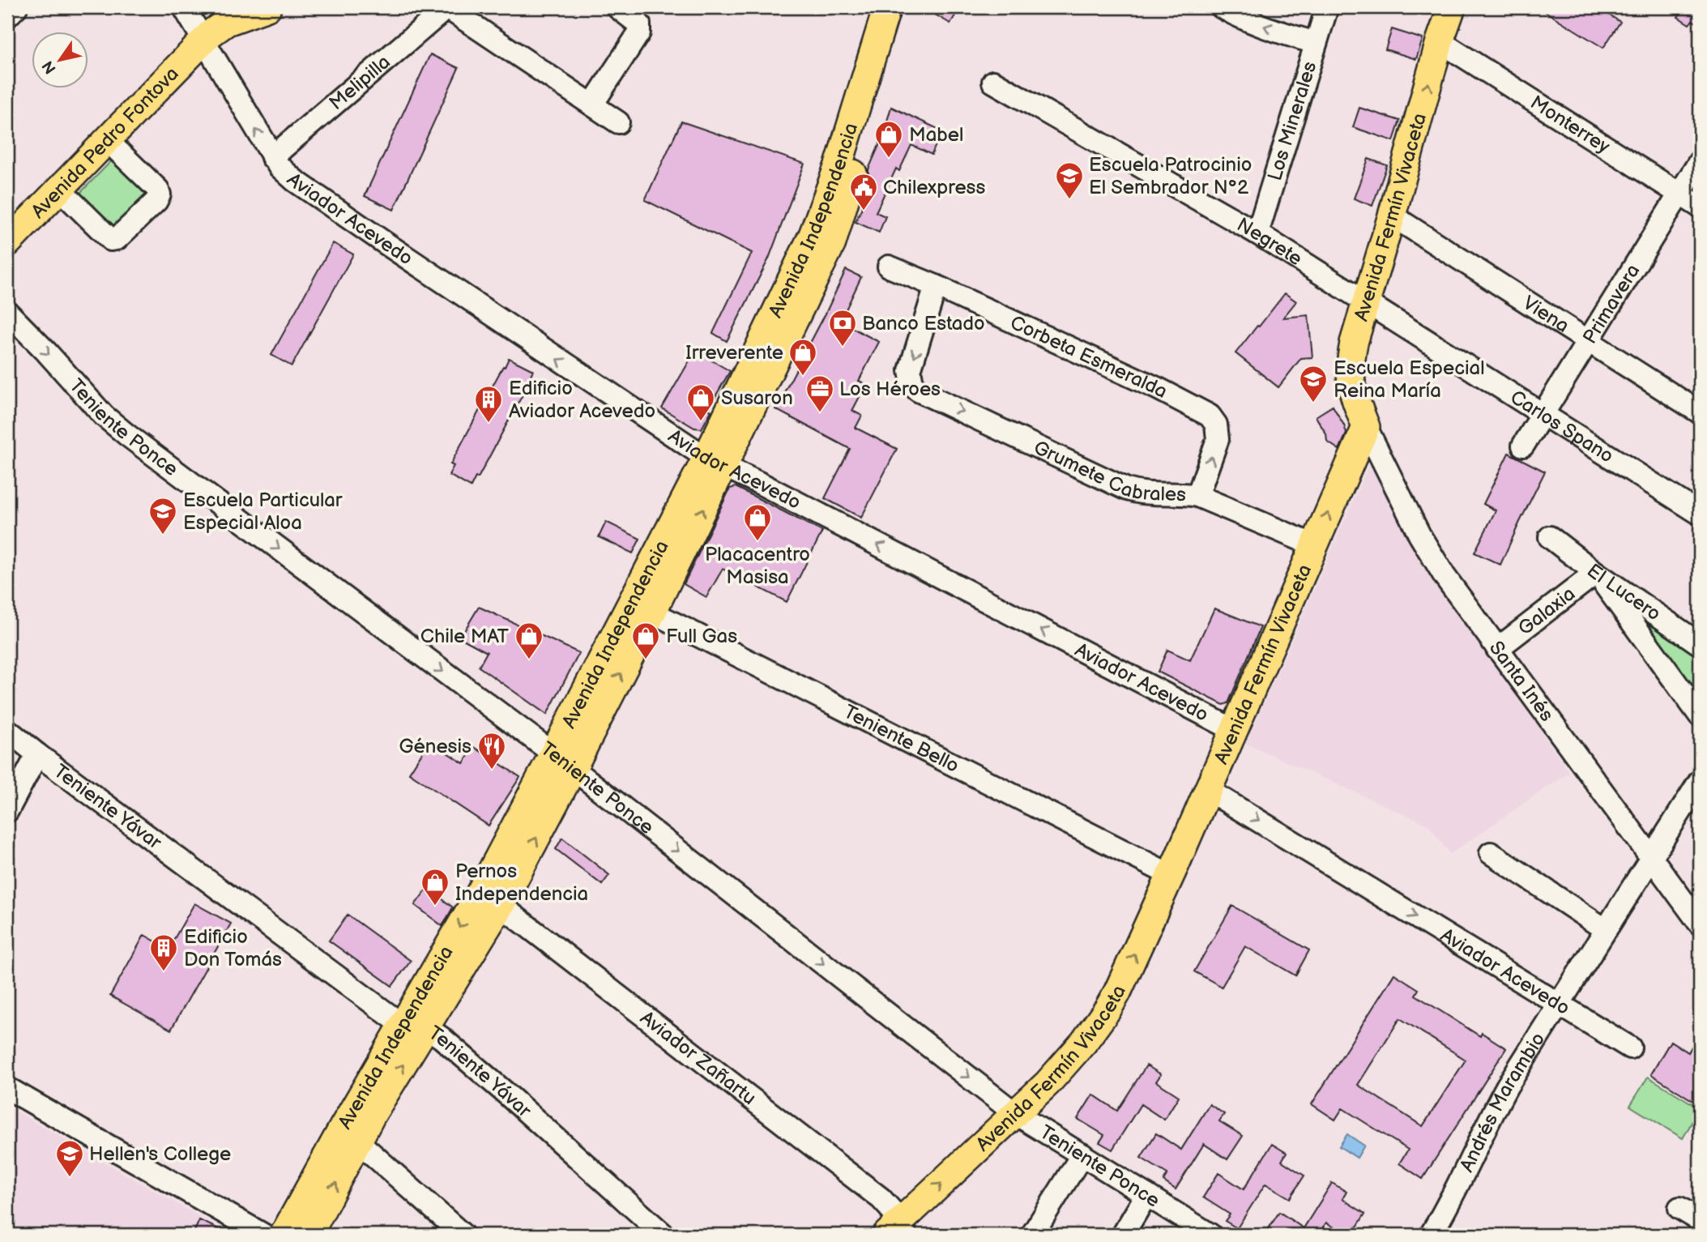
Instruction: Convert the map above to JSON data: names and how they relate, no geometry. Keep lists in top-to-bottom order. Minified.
{"streets":{"main road":["Avenida Pedro Fontova","Avenida Fermín Vivaceta","Avenida Independencia"],"street":["Melipilla","Los Minerales","Monterrey","Aviador Acevedo","Negrete","Primavera","Viena","Corbeta Esmeralda","Teniente Ponce","Carlos Spano","Grumete Cabrales","El Lucero","Galaxia","Santa Inés","Teniente Bello","Teniente Yávar","Aviador Zañartu","Andrés Marambio"]},"crossings":[["Melipilla","Aviador Acevedo"],["Los Minerales","Negrete"],["Monterrey","Avenida Fermín Vivaceta"],["Monterrey","Primavera"],["Avenida Pedro Fontova","Aviador Acevedo"],["Avenida Fermín Vivaceta","Aviador Acevedo"],["Avenida Fermín Vivaceta","Negrete"],["Avenida Fermín Vivaceta","Viena"],["Avenida Fermín Vivaceta","Teniente Ponce"],["Avenida Fermín Vivaceta","Carlos Spano"],["Avenida Fermín Vivaceta","Grumete Cabrales"],["Avenida Fermín Vivaceta","Santa Inés"],["Avenida Fermín Vivaceta","Teniente Bello"],["Avenida Fermín Vivaceta","Aviador Zañartu"],["Aviador Acevedo","Avenida Independencia"],["Aviador Acevedo","Andrés Marambio"],["Avenida Independencia","Teniente Ponce"],["Avenida Independencia","Teniente Bello"],["Avenida Independencia","Teniente Yávar"],["Avenida Independencia","Aviador Zañartu"],["Negrete","Carlos Spano"],["Primavera","Viena"],["Primavera","Carlos Spano"],["Corbeta Esmeralda","Grumete Cabrales"],["El Lucero","Galaxia"],["Galaxia","Santa Inés"],["Santa Inés","Andrés Marambio"]],"one_way":["Avenida Fermín Vivaceta","Corbeta Esmeralda","Teniente Ponce","Grumete Cabrales"],"places":{"shop":["Mabel","Irreverente","Susaron","Placacentro Masisa","Chile MAT","Full Gas","Pernos Independencia"],"school or university":["Escuela Patrocinio El Sembrador N°2","Escuela Especial Reina María","Escuela Particular Especial Aloa","Hellen's College"],"public building":["Chilexpress"],"bank":["Banco Estado"],"office":["Los Héroes"],"building":["Edificio Aviador Acevedo","Edificio Don Tomás"],"restaurant":["Génesis"]},"north":"bottom left"}
